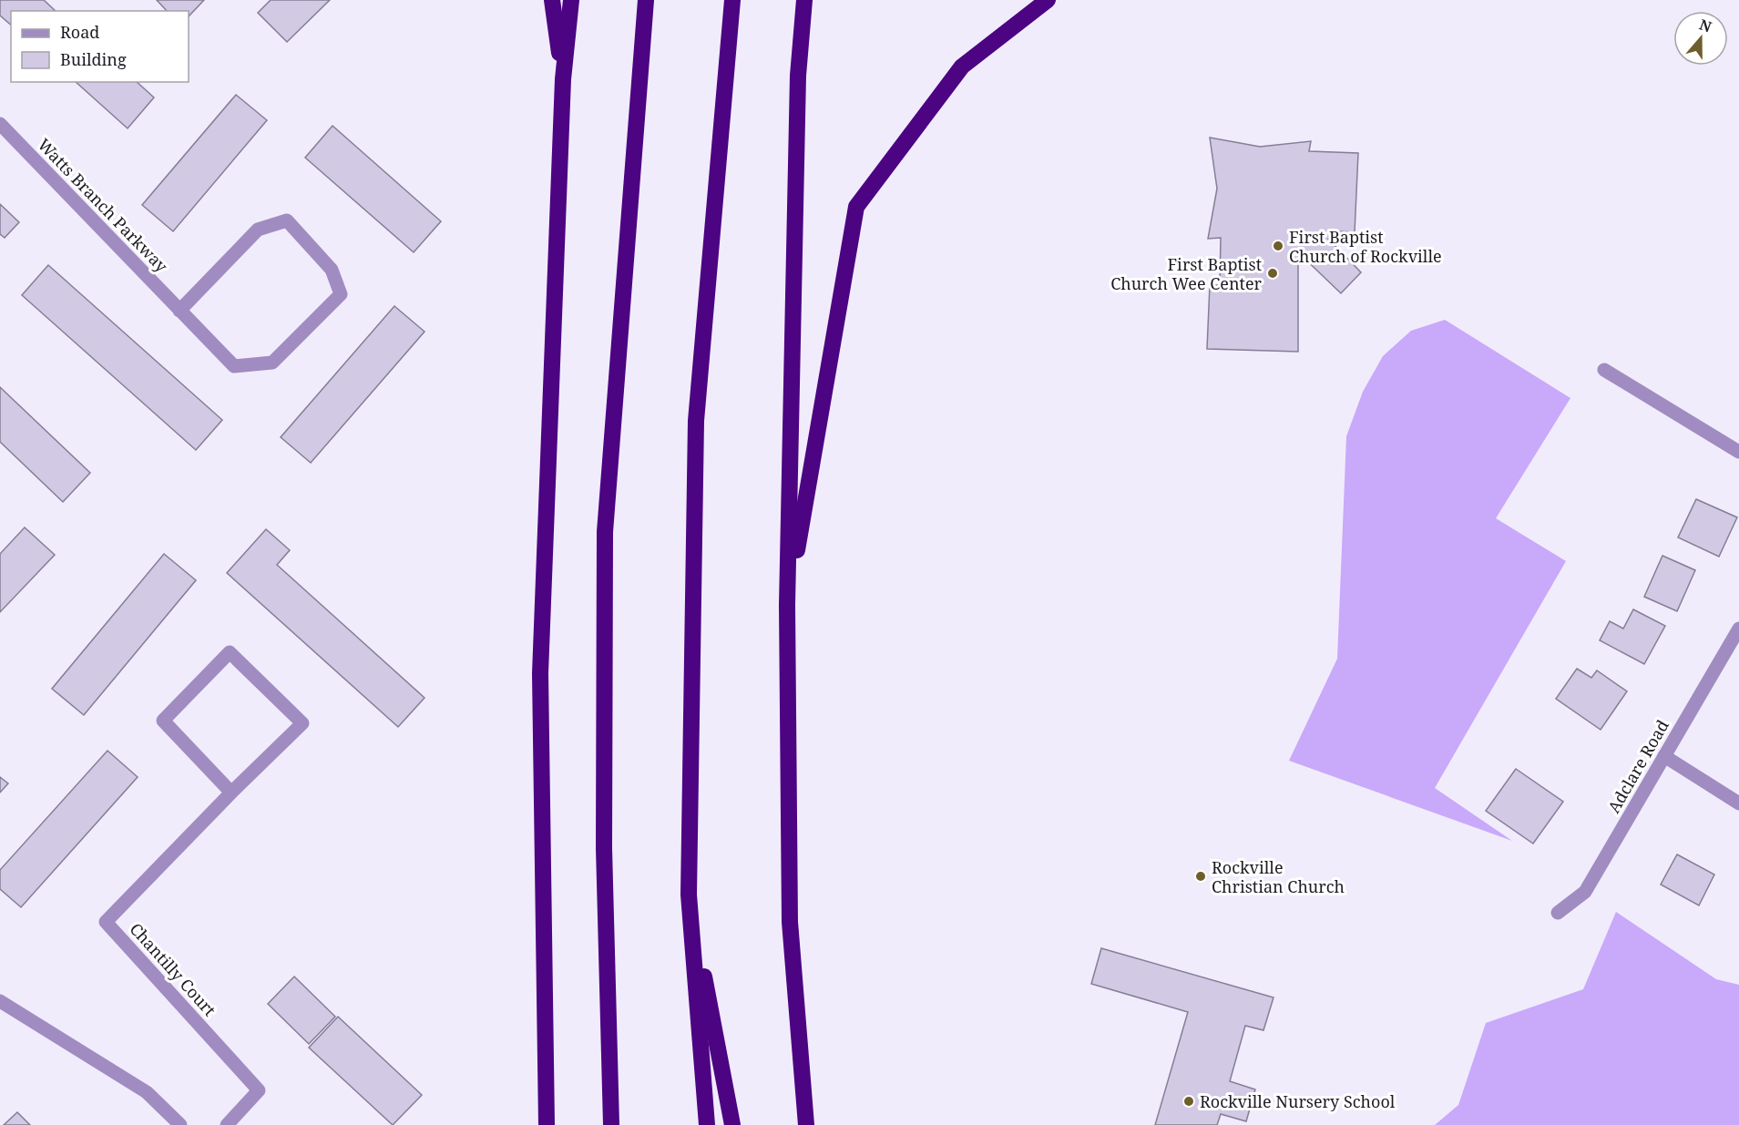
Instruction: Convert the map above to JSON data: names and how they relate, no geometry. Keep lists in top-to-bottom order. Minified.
{"streets":{"street":["Watts Branch Parkway","Adclare Road","Chantilly Court"]},"places":["First Baptist Church of Rockville","First Baptist Church Wee Center","Rockville Christian Church","Rockville Nursery School"],"legend":["Road","Building"],"north":"top"}
